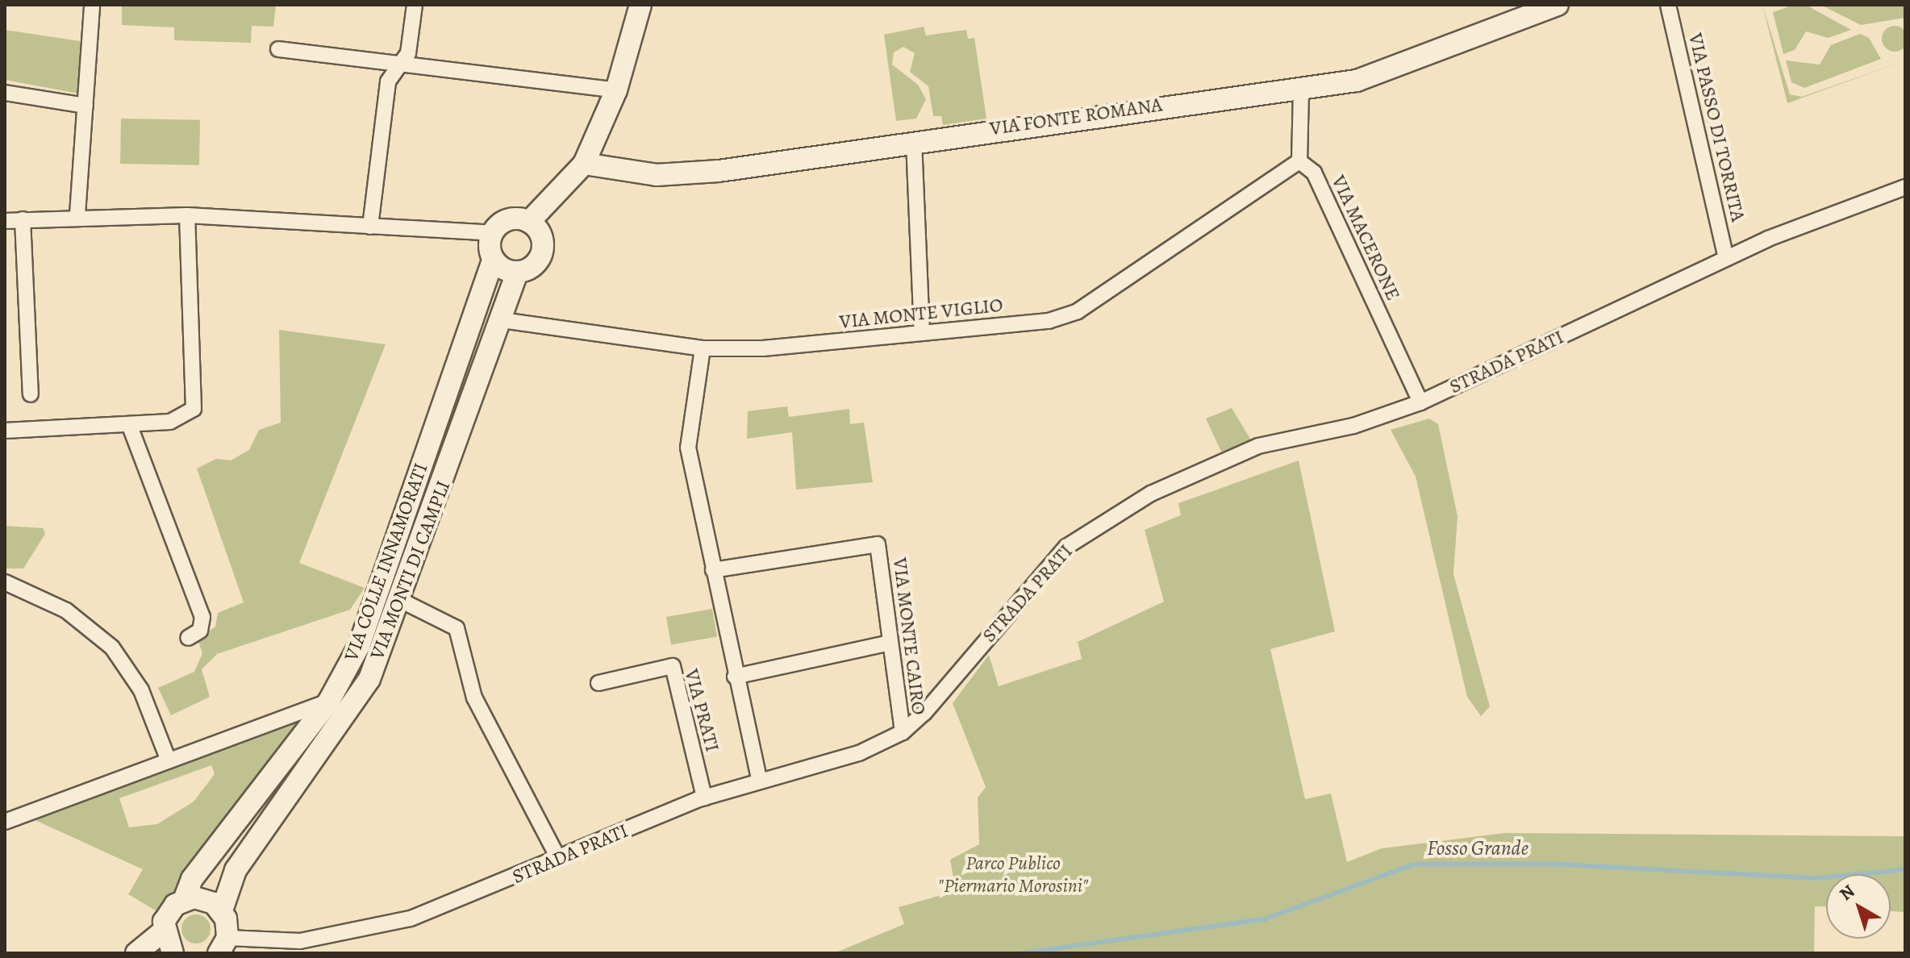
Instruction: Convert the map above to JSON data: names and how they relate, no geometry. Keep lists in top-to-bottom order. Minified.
{"streets":{"street":["VIA FONTE ROMANA","VIA PASSO DI TORRITA","VIA MACERONE","VIA MONTE VIGLIO","STRADA PRATI","VIA COLLE INNAMORATI","VIA MONTI DI CAMPLI","VIA MONTE CAIRO","VIA PRATI"]},"crossings":[["VIA PASSO DI TORRITA","STRADA PRATI"],["VIA MACERONE","VIA MONTE VIGLIO"],["VIA MACERONE","STRADA PRATI"],["VIA MONTE VIGLIO","VIA MONTI DI CAMPLI"],["STRADA PRATI","VIA MONTE CAIRO"],["STRADA PRATI","VIA PRATI"],["VIA COLLE INNAMORATI","VIA MONTI DI CAMPLI"]],"water":["Fosso Grande"],"parks":["Parco Publico \"Piermario Morosini\""],"north":"top left"}
